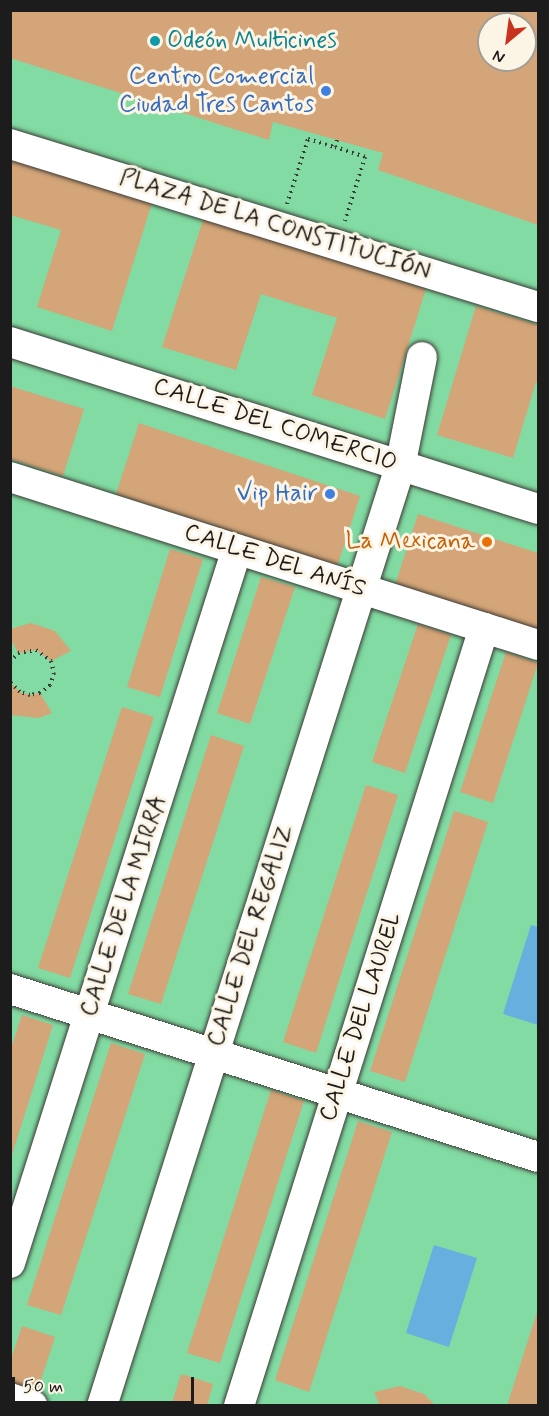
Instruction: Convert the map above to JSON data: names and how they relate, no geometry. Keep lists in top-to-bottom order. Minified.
{"streets":{"street":["PLAZA DE LA CONSTITUCIÓN","CALLE DEL COMERCIO","CALLE DEL ANÍS","CALLE DE LA MIRRA","CALLE DEL REGALIZ","CALLE DEL LAUREL"]},"crossings":[["CALLE DEL COMERCIO","CALLE DEL REGALIZ"],["CALLE DEL ANÍS","CALLE DE LA MIRRA"],["CALLE DEL ANÍS","CALLE DEL REGALIZ"],["CALLE DEL ANÍS","CALLE DEL LAUREL"]],"places":["Odeón Multicines","Centro Comercial Ciudad Tres Cantos","Vip Hair","La Mexicana"],"scale_bar":"50 m","north":"bottom left"}
